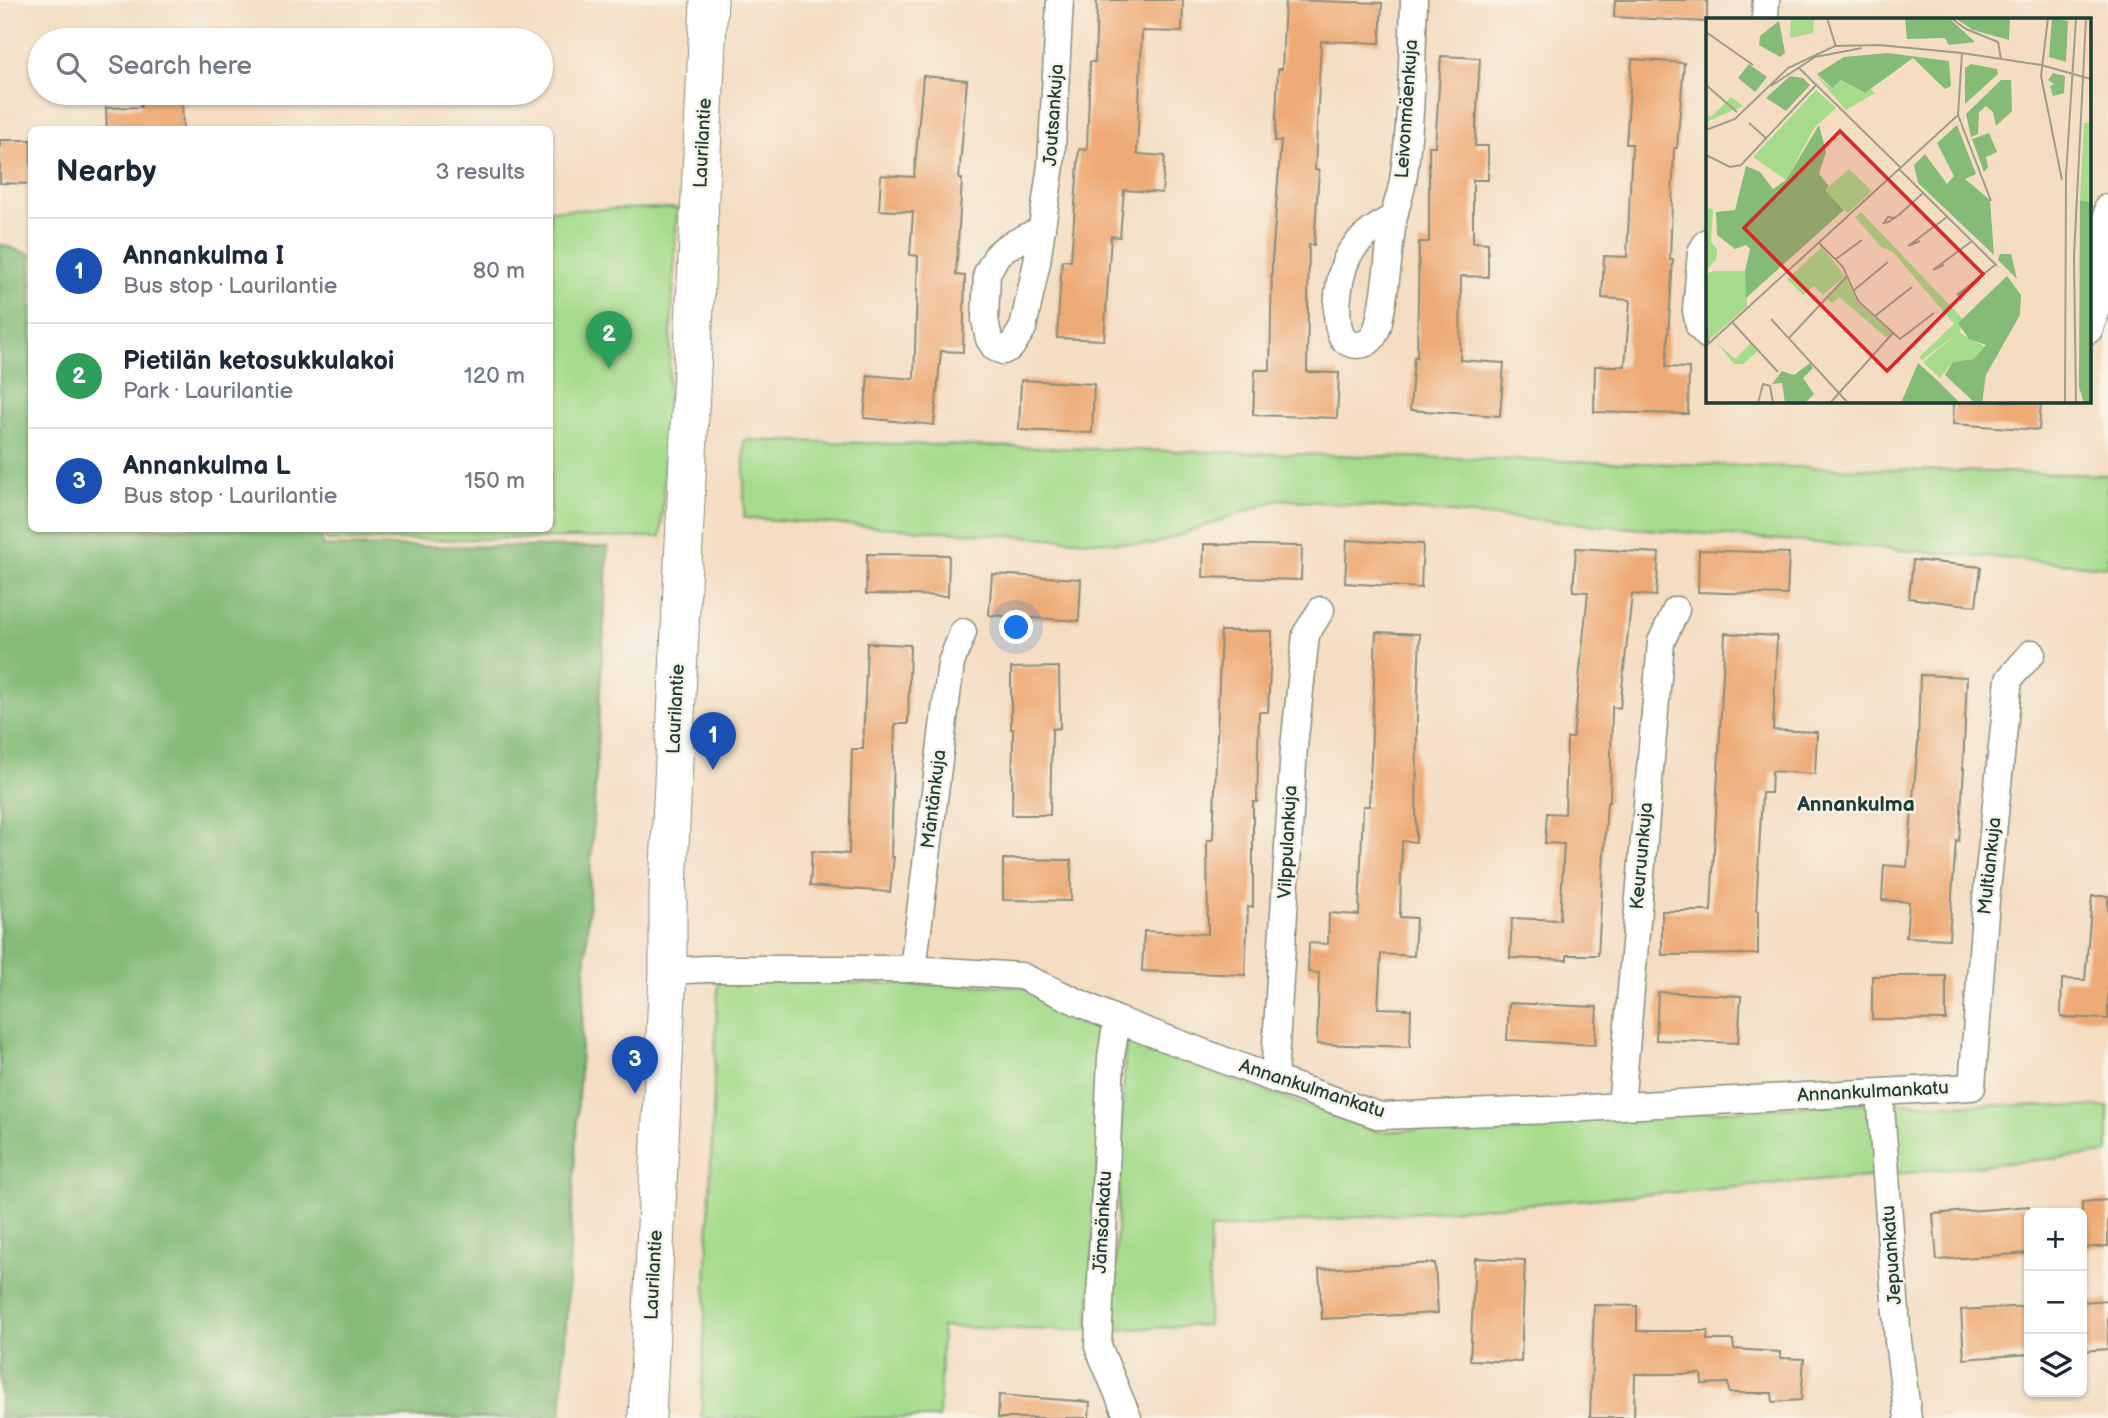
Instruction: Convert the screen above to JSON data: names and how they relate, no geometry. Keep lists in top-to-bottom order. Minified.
{"streets":{"street":["Leivonmäenkuja","Joutsankuja","Laurilantie","Mäntänkuja","Vilppulankuja","Keuruunkuja","Multiankuja","Annankulmankatu","Jämsänkatu","Jepuankatu"]},"crossings":[["Laurilantie","Annankulmankatu"],["Mäntänkuja","Annankulmankatu"],["Vilppulankuja","Annankulmankatu"],["Keuruunkuja","Annankulmankatu"],["Multiankuja","Annankulmankatu"],["Annankulmankatu","Jämsänkatu"],["Annankulmankatu","Jepuankatu"]],"districts":["Annankulma"],"page":{"search":"Search here","heading":["Nearby","3 results"],"list":[{"mark":"1","name":"Annankulma I","note":"Bus stop · Laurilantie","value":"80 m"},{"mark":"2","name":"Pietilän ketosukkulakoi","note":"Park · Laurilantie","value":"120 m"},{"mark":"3","name":"Annankulma L","note":"Bus stop · Laurilantie","value":"150 m"}],"pins":["2","1","3"],"map_buttons":["+","−"]}}
